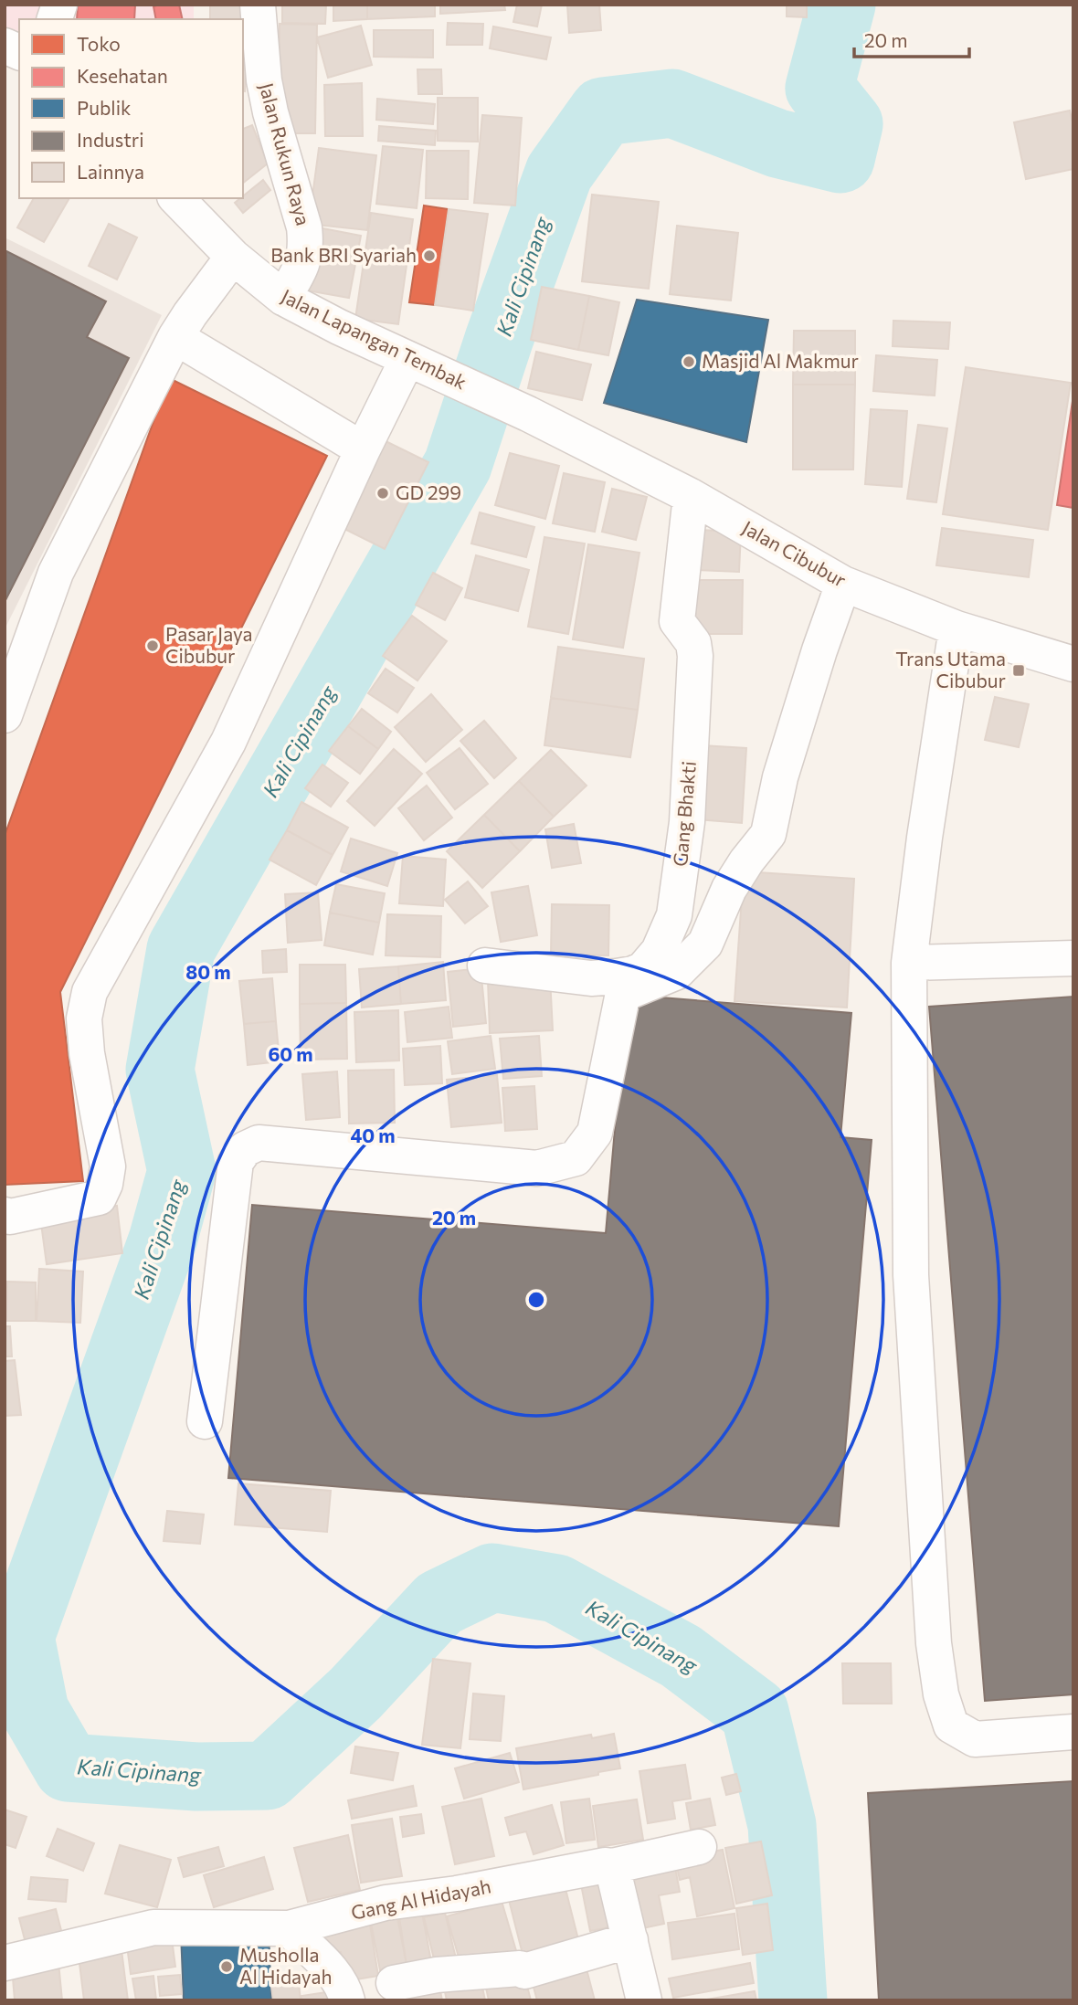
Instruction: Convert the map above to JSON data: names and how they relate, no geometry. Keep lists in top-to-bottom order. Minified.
{"streets":{"street":["Jalan Rukun Raya","Jalan Lapangan Tembak","Jalan Cibubur","Gang Bhakti","Gang Al Hidayah"]},"crossings":[["Jalan Rukun Raya","Jalan Lapangan Tembak"],["Jalan Lapangan Tembak","Jalan Cibubur"],["Jalan Cibubur","Gang Bhakti"]],"water":["Kali Cipinang"],"places":{"other":["Bank BRI Syariah","Masjid Al Makmur","GD 299","Pasar Jaya Cibubur","Musholla Al Hidayah"],"transit":["Trans Utama Cibubur"]},"legend":["Toko","Kesehatan","Publik","Industri","Lainnya"],"scale_bar":"20 m","rings":["80 m","60 m","40 m","20 m"]}
